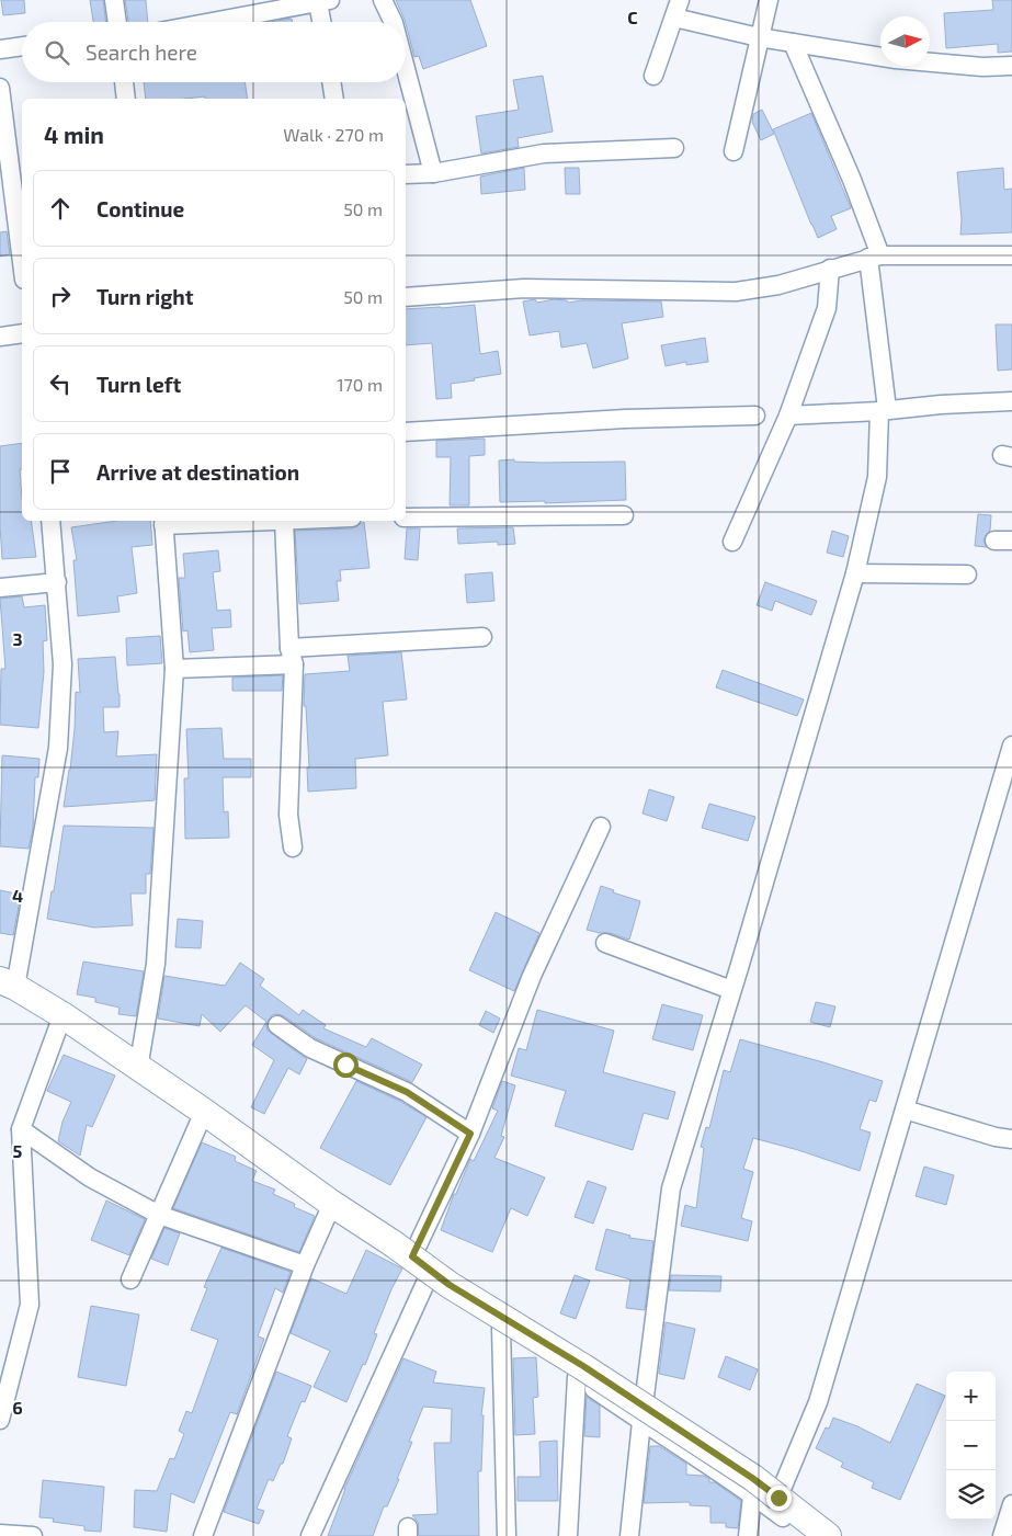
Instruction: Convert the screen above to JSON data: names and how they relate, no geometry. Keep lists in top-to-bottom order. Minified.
{"north":"right","page":{"search":"Search here","heading":["4 min","Walk · 270 m"],"list":[["Continue","50 m"],["Turn right","50 m"],["Turn left","170 m"],"Arrive at destination"],"map_buttons":["+","−"]},"grid":{"columns":["C"],"rows":["3","4","5","6"]}}
